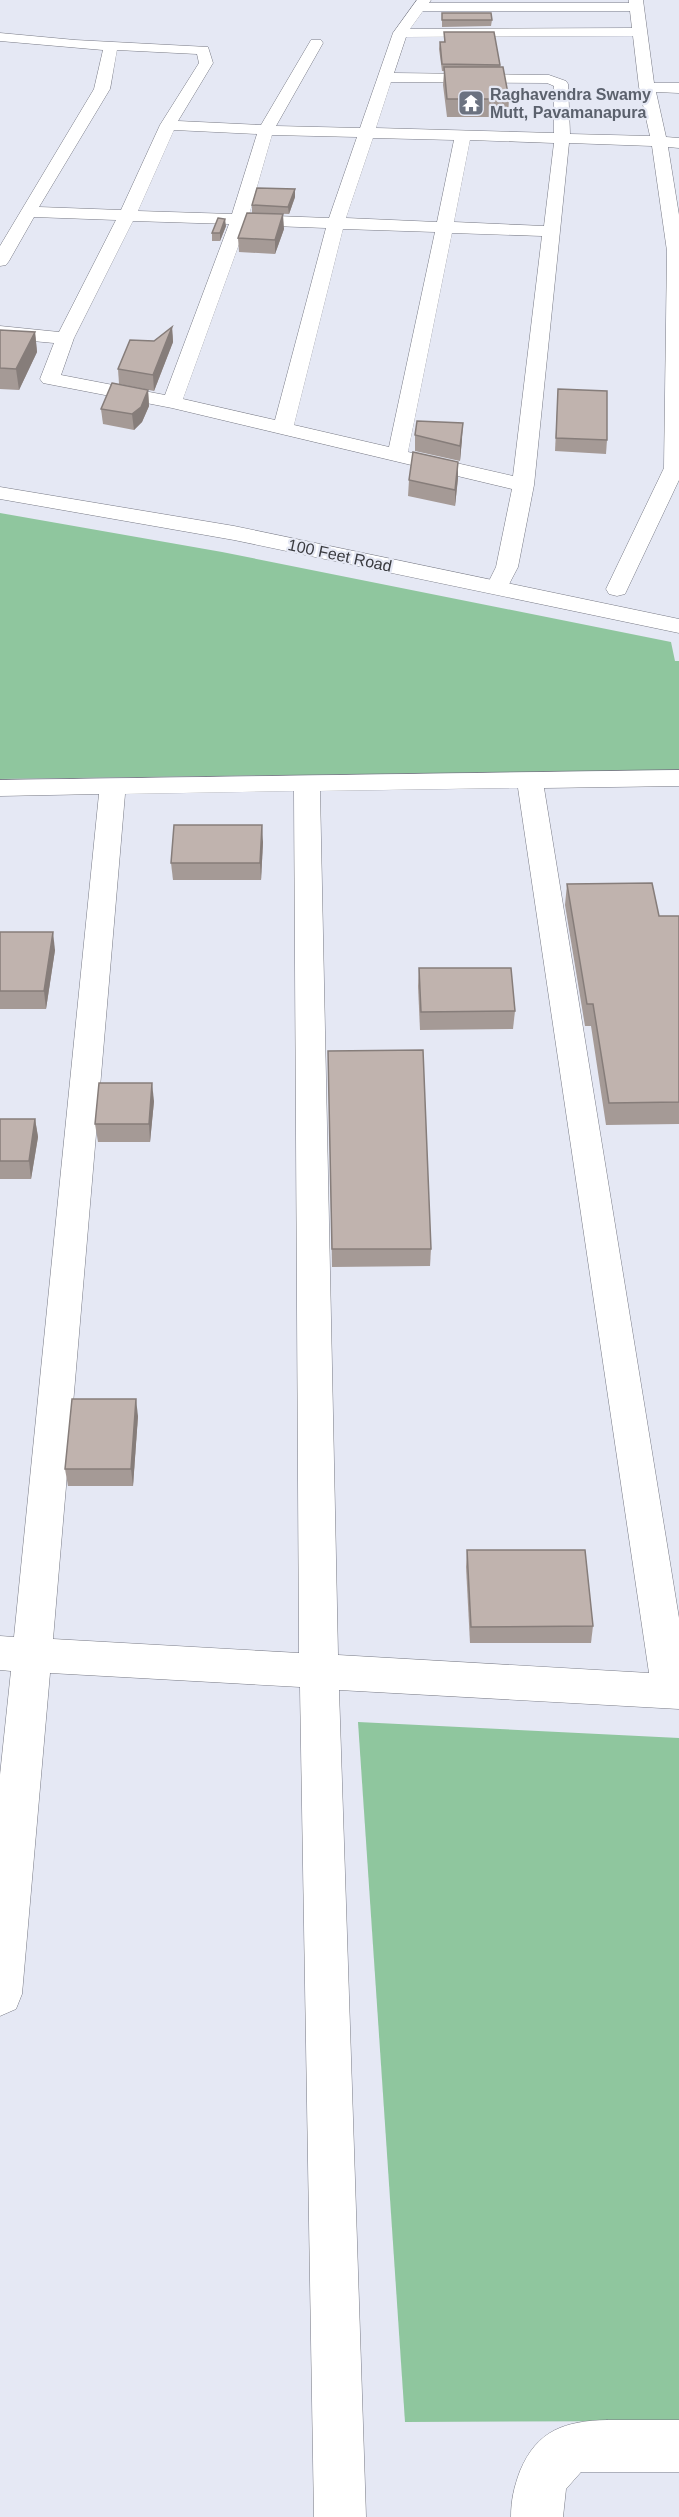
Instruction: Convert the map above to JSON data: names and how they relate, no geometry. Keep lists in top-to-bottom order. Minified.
{"streets":{"street":["100 Feet Road"]},"places":{"temple":["Raghavendra Swamy Mutt, Pavamanapura"]}}
